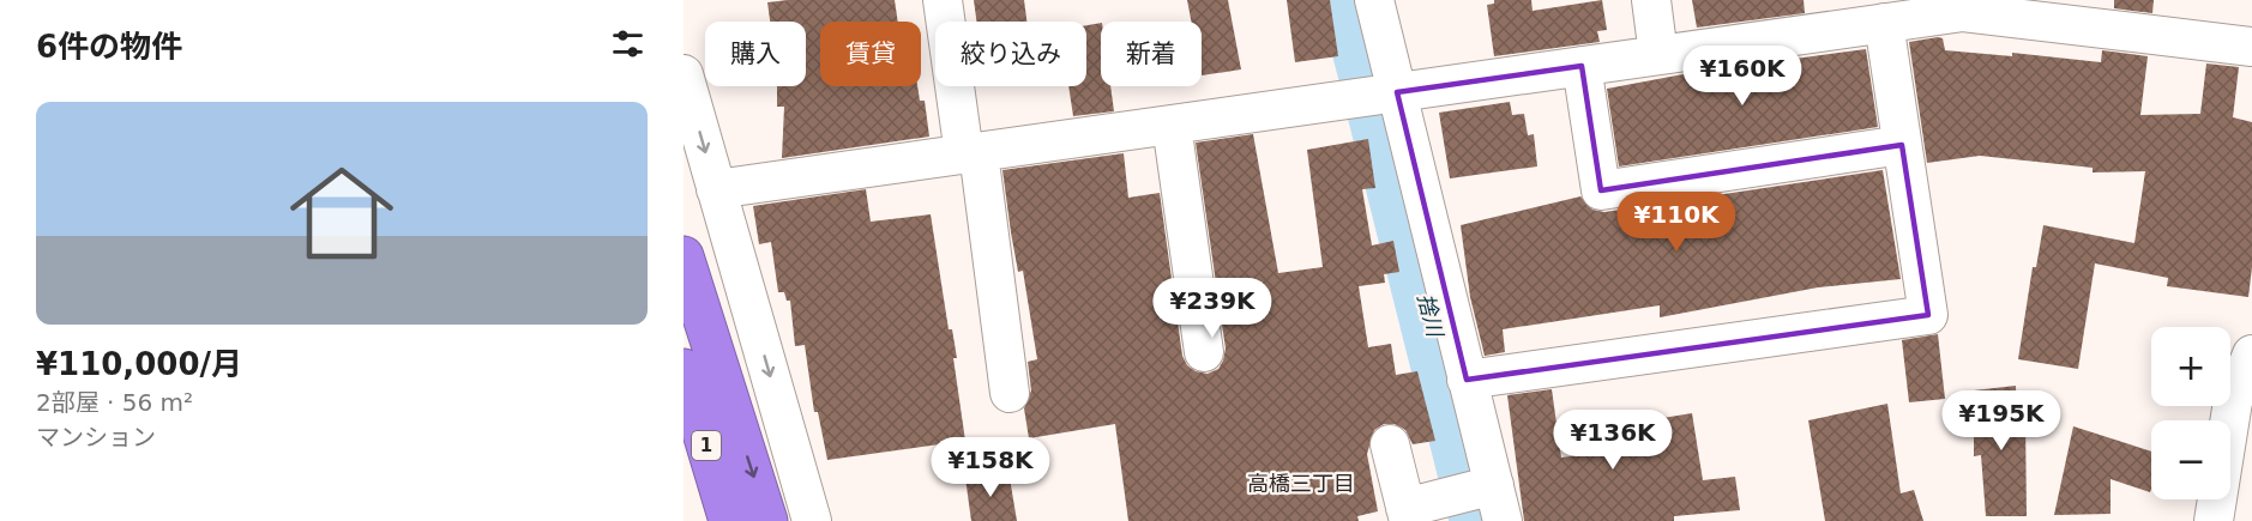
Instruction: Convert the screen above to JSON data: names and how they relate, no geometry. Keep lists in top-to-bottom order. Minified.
{"streets":{"highway":["1"]},"districts":["高橋三丁目"],"water":["捨川"],"page":{"heading":"6件の物件","chip":["購入","賃貸","絞り込み","新着"],"price":["¥160K","¥110K","¥239K","¥195K","¥136K","¥158K"],"list":[{"name":"¥110,000/月","note":"2部屋 · 56 m² · マンション"}],"map_buttons":["+","−"]}}
